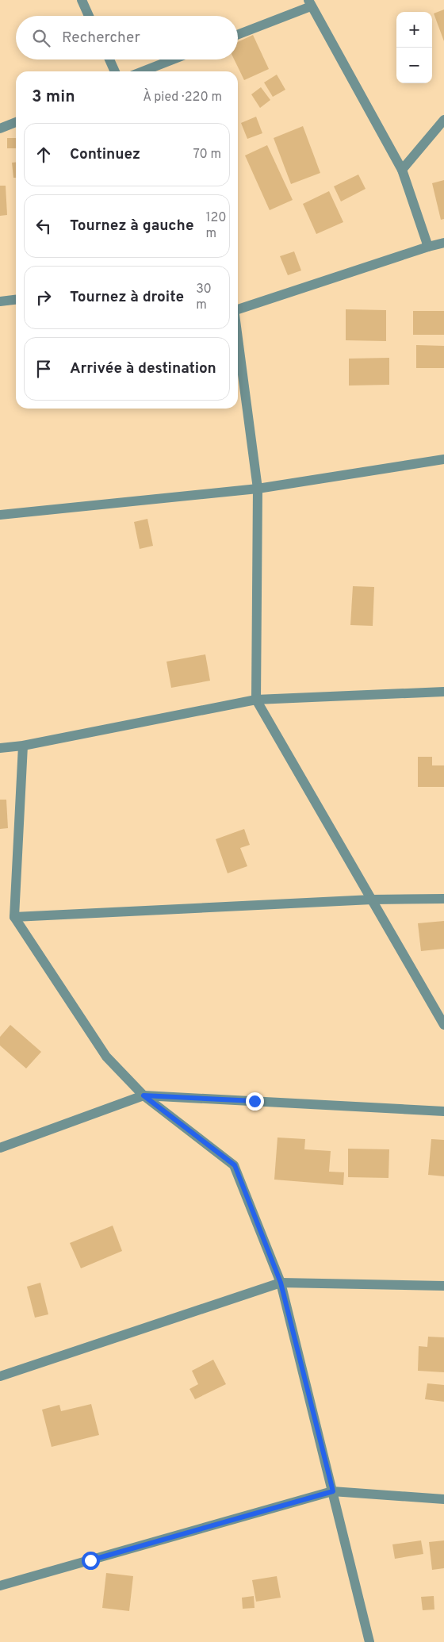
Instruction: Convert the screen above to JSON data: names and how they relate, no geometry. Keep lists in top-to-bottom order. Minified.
{"page":{"map_buttons":["+","−"],"search":"Rechercher","heading":["3 min","À pied · 220 m"],"list":[["Continuez","70 m"],["Tournez à gauche","120 m"],["Tournez à droite","30 m"],"Arrivée à destination"]}}
